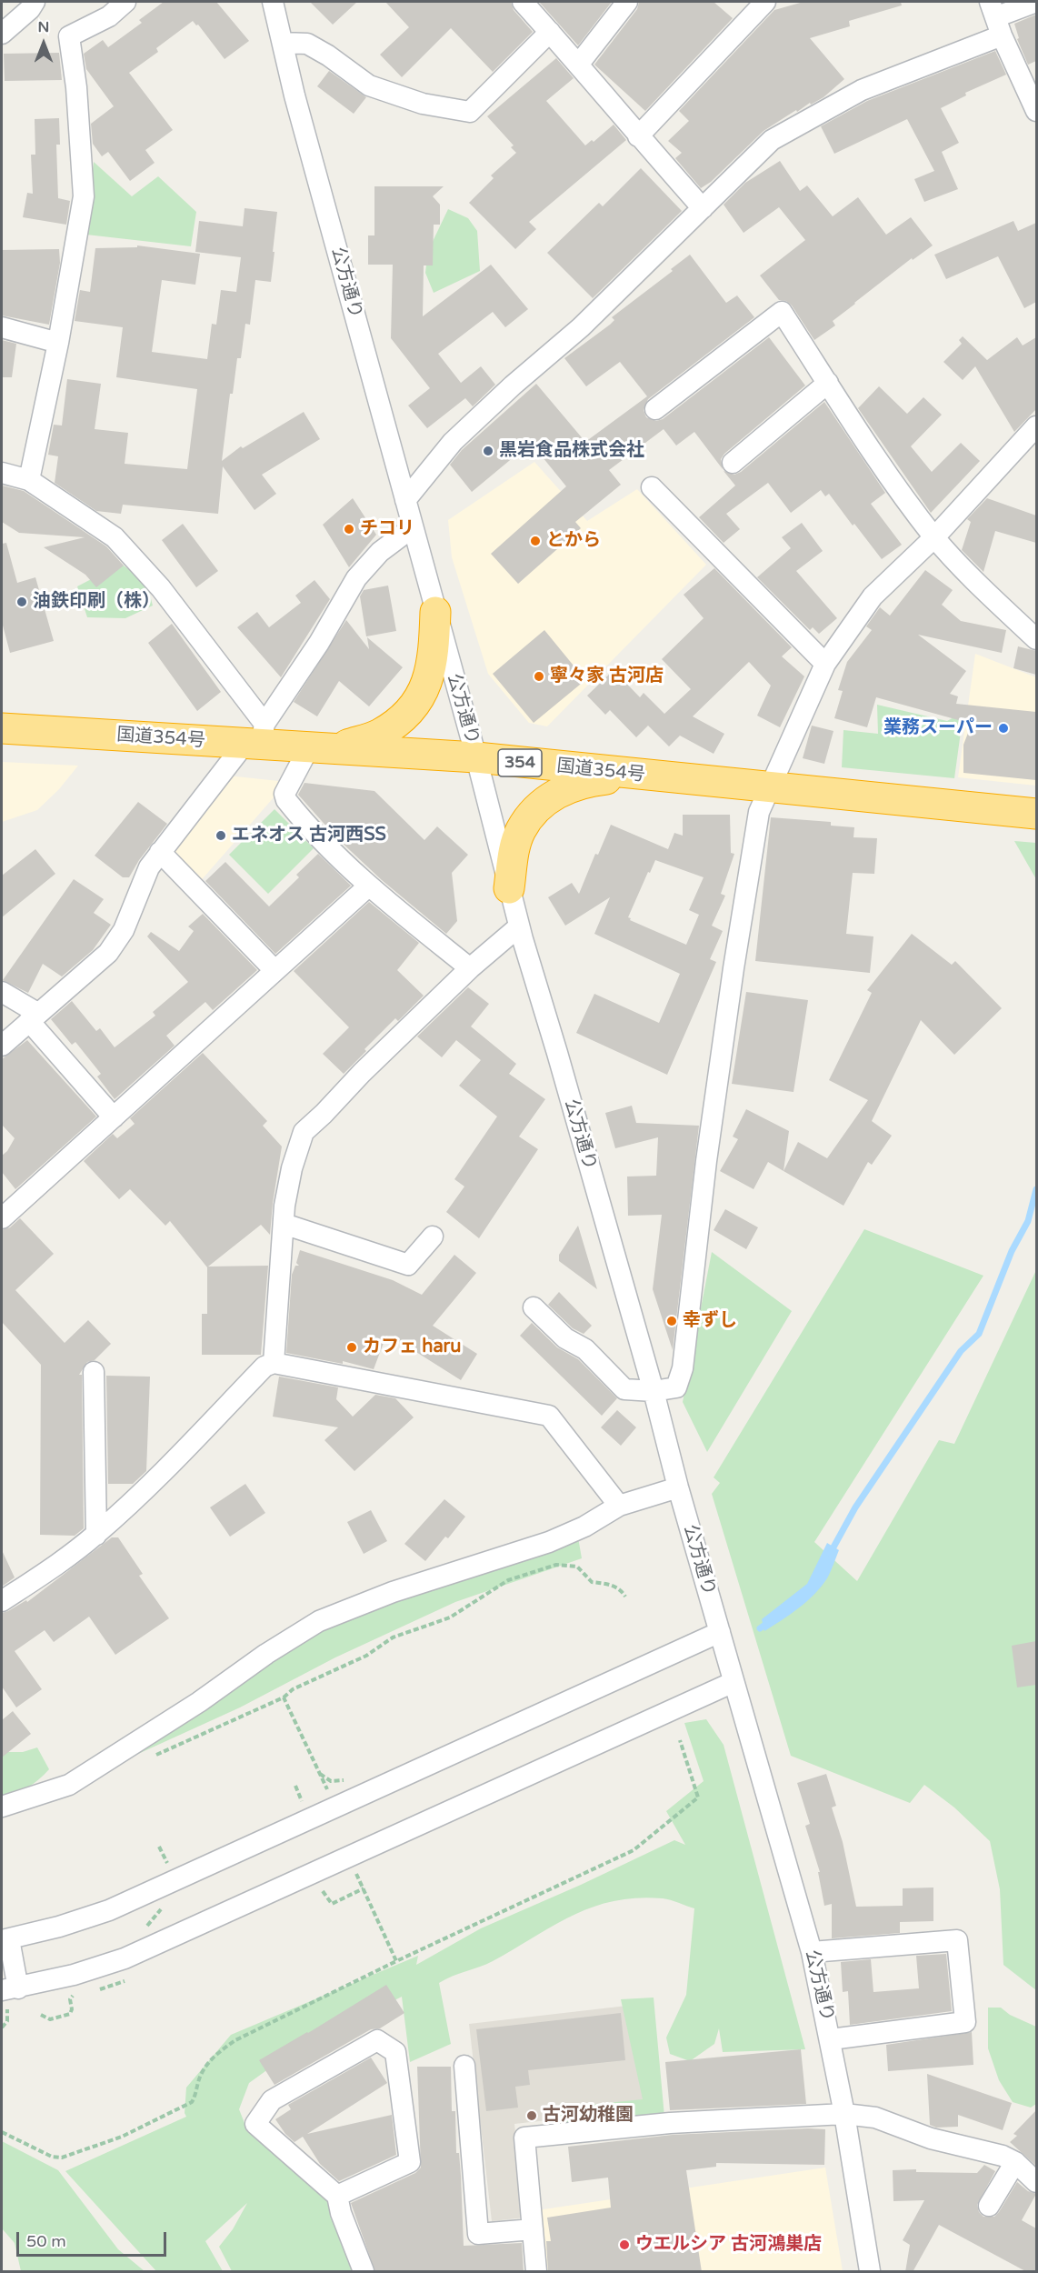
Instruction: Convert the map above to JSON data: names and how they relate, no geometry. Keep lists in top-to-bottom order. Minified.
{"streets":{"highway":["国道354号","354"],"street":["公方通り"]},"crossings":[["公方通り","国道354号"]],"places":["黒岩食品株式会社","チコリ","とから","油鉄印刷（株）","寧々家 古河店","業務スーパー","エネオス 古河西SS","幸ずし","カフェ haru","古河幼稚園","ウエルシア 古河鴻巣店"],"scale_bar":"50 m","north":"top"}
